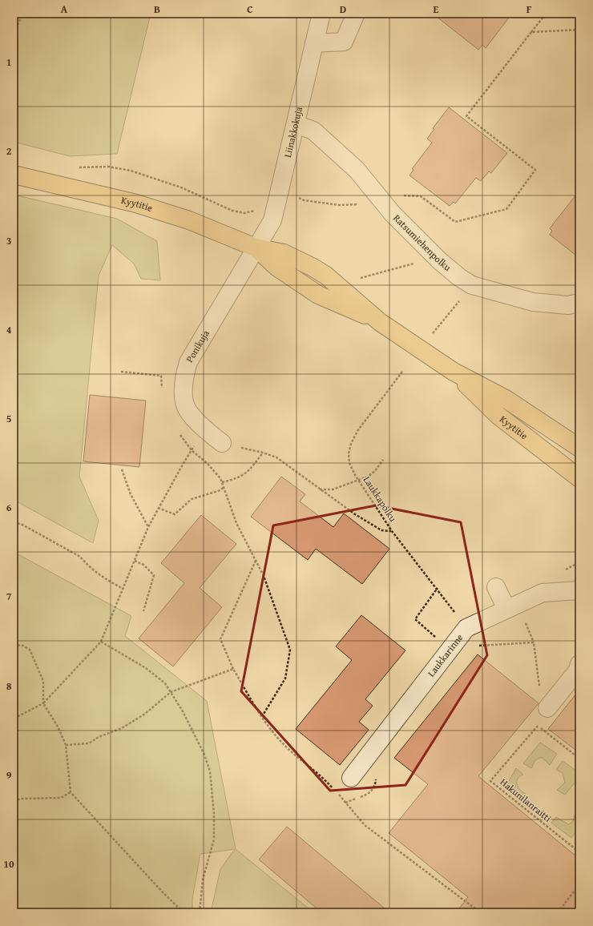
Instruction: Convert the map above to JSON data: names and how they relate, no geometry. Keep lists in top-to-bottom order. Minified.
{"streets":{"main road":["Kyytitie"],"street":["Liinakkokuja","Ratsumiehenpolku","Ponikuja","Laukkarinne"],"path":["Laukkapolku","Hakunilanraitti"]},"crossings":[["Liinakkokuja","Kyytitie"],["Liinakkokuja","Ratsumiehenpolku"],["Liinakkokuja","Ponikuja"],["Kyytitie","Ponikuja"],["Laukkapolku","Laukkarinne"]],"grid":{"columns":["A","B","C","D","E","F"],"rows":["1","2","3","4","5","6","7","8","9","10"]}}
